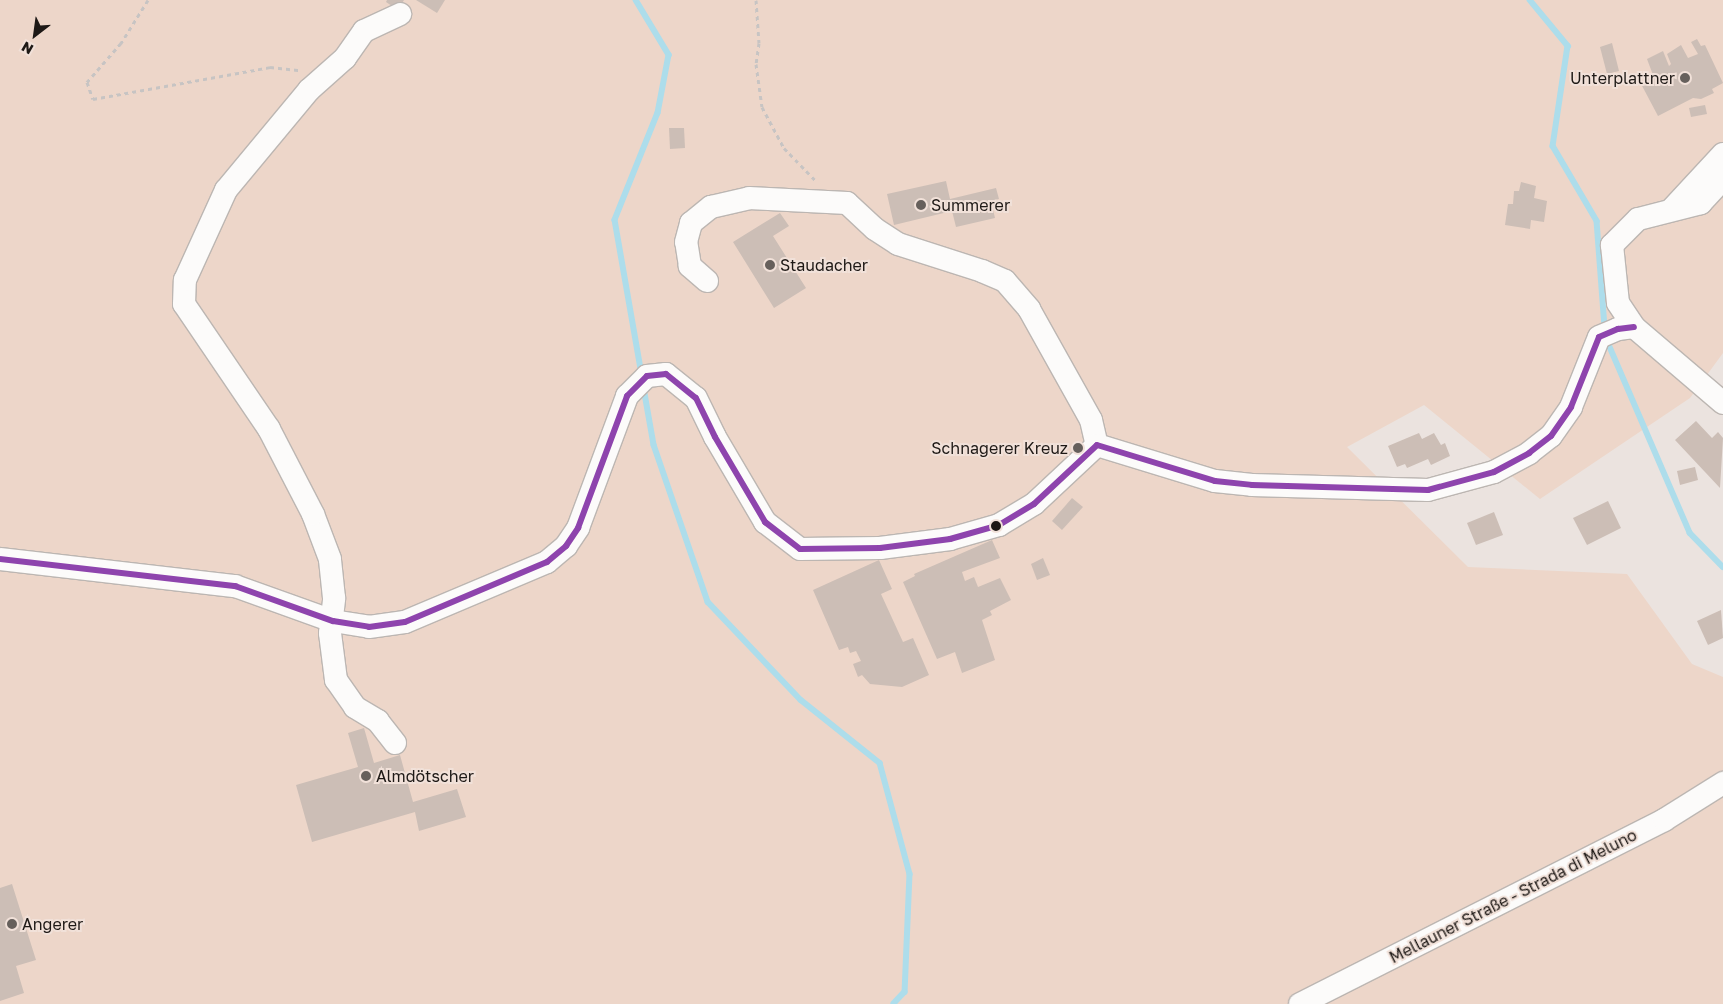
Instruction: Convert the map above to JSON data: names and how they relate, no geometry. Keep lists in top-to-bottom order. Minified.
{"streets":{"street":["Mellauner Straße - Strada di Meluno"]},"places":["Unterplattner","Summerer","Staudacher","Schnagerer Kreuz","Almdötscher","Angerer"],"north":"bottom left"}
